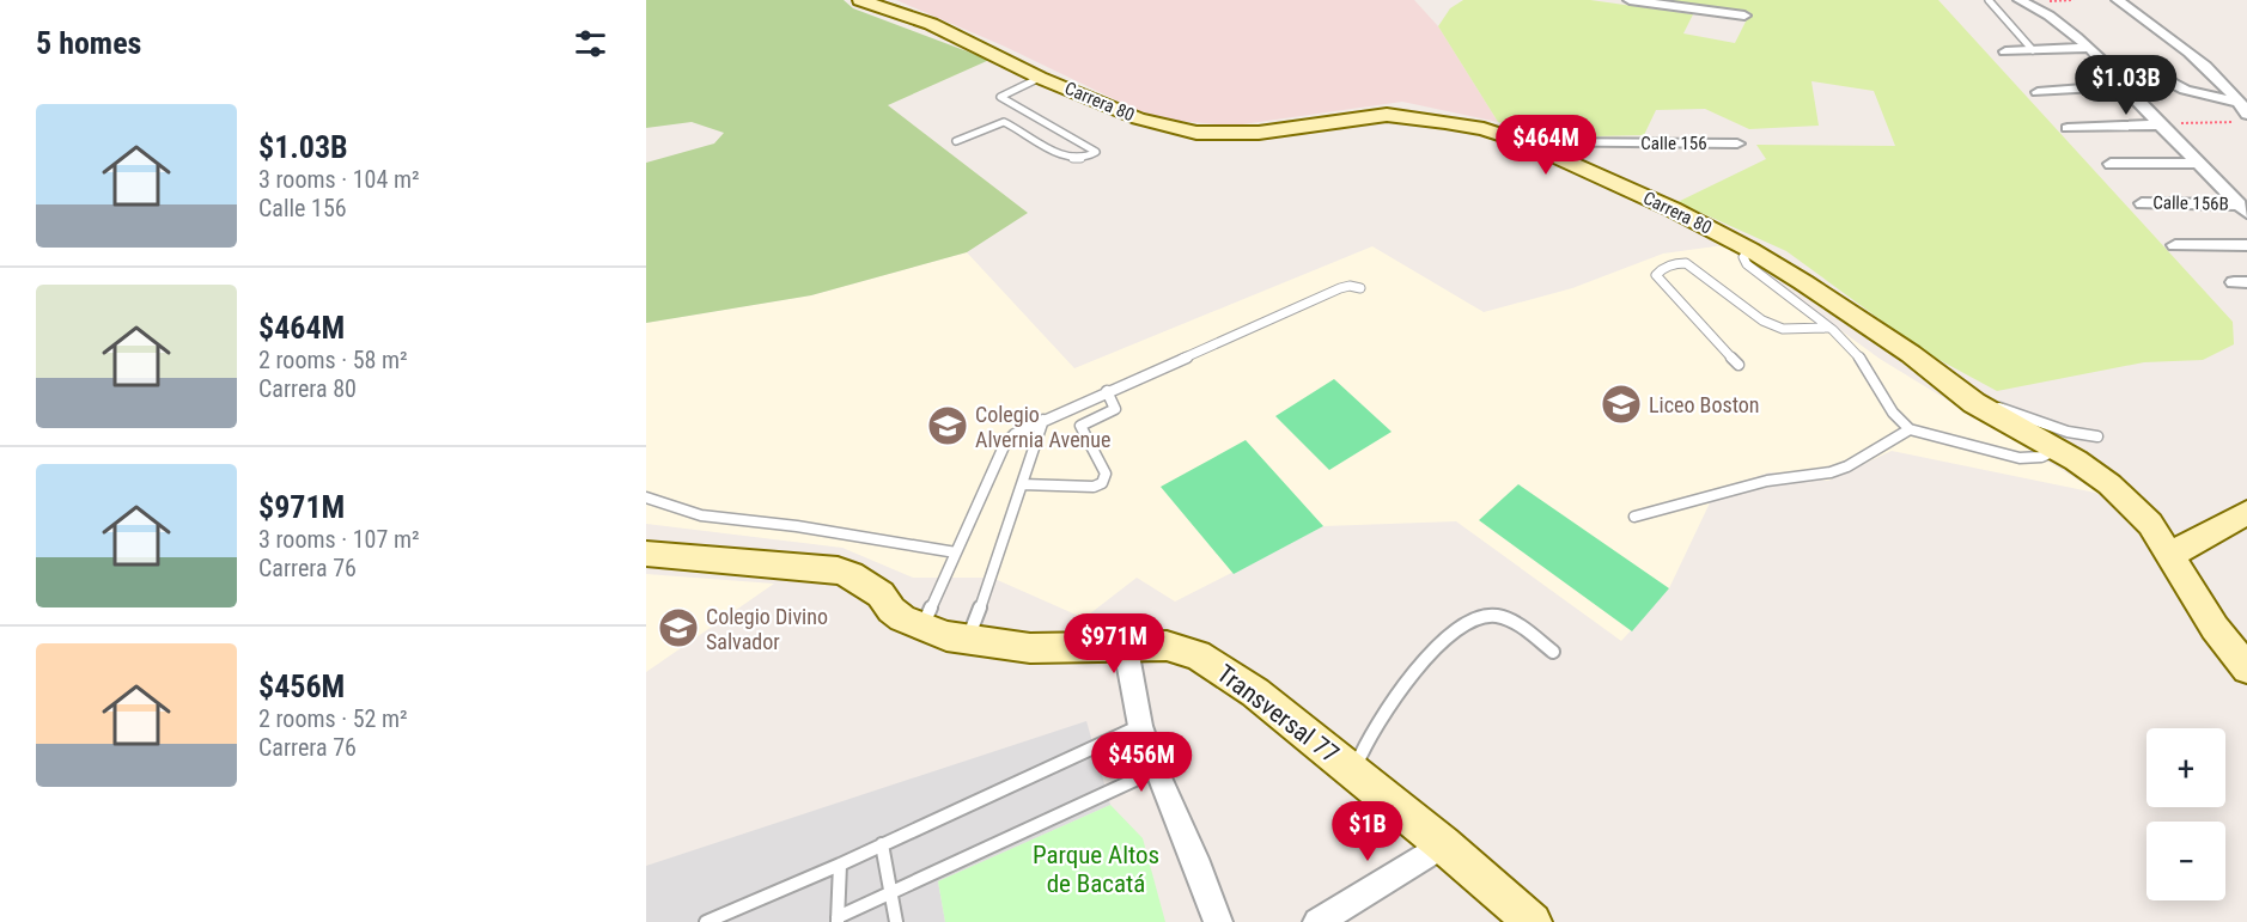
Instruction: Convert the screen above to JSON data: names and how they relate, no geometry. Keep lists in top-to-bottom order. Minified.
{"streets":{"street":["Carrera 80","Calle 156","Calle 156B","Transversal 77"]},"crossings":[["Carrera 80","Calle 156"]],"parks":["Parque Altos de Bacatá"],"places":{"school or university":["Liceo Boston","Colegio Alvernia Avenue","Colegio Divino Salvador"]},"page":{"heading":"5 homes","price":["$1.03B","$464M","$971M","$456M","$1B"],"list":[{"name":"$1.03B","note":"3 rooms · 104 m² · Calle 156"},{"name":"$464M","note":"2 rooms · 58 m² · Carrera 80"},{"name":"$971M","note":"3 rooms · 107 m² · Carrera 76"},{"name":"$456M","note":"2 rooms · 52 m² · Carrera 76"}],"map_buttons":["+","−"]}}
